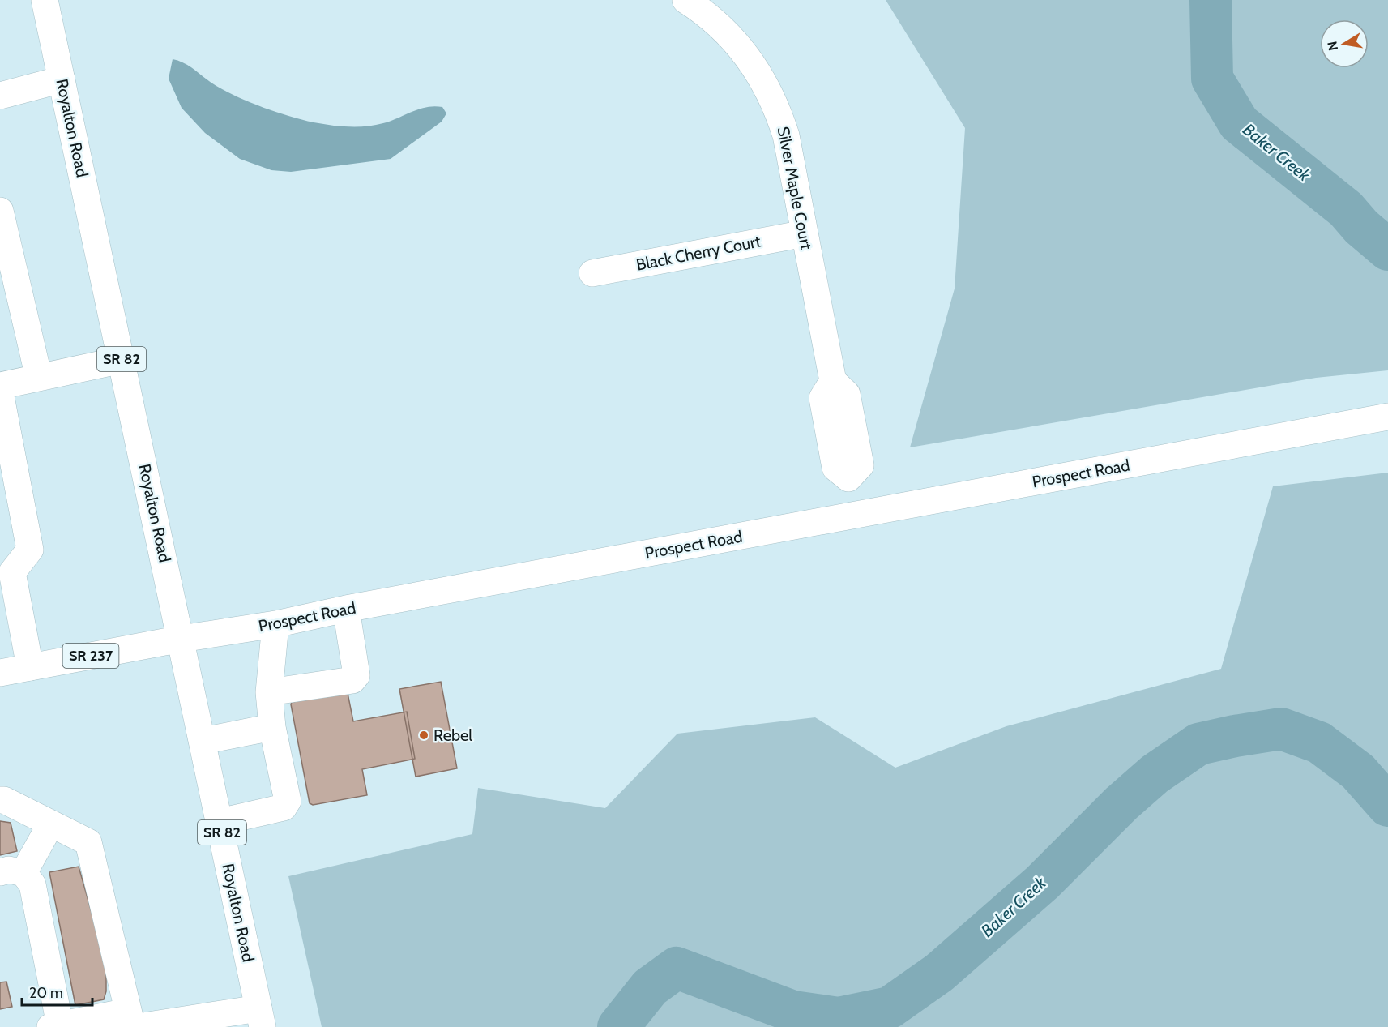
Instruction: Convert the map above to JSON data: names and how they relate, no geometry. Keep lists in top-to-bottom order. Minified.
{"streets":{"street":["Royalton Road","Silver Maple Court","Black Cherry Court","SR 82","Prospect Road","SR 237"]},"crossings":[["Royalton Road","Prospect Road"],["Silver Maple Court","Black Cherry Court"],["Silver Maple Court","Prospect Road"]],"water":["Baker Creek"],"places":["Rebel"],"scale_bar":"20 m","north":"left"}
